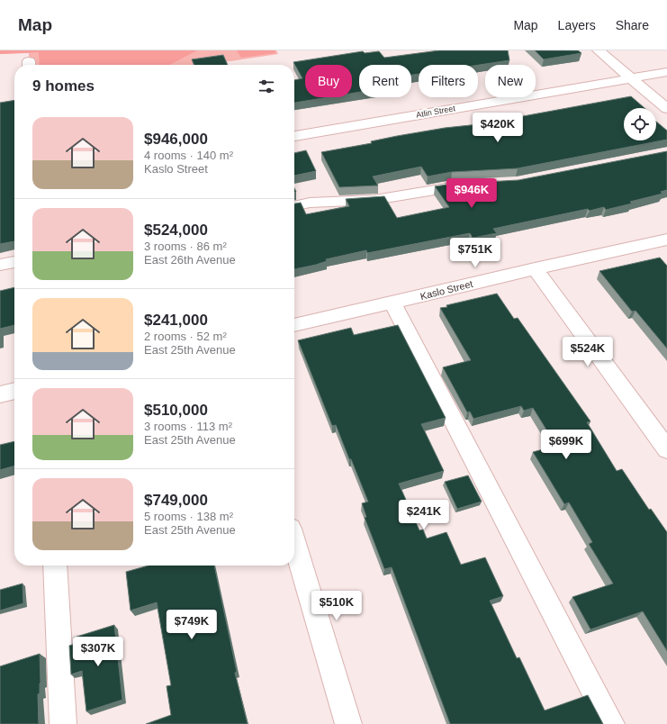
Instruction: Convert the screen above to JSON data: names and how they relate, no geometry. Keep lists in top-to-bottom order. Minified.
{"streets":{"street":["Atlin Street","Kaslo Street"]},"page":{"header":"Map","nav":["Map","Layers","Share"],"chip":["Buy","Rent","Filters","New"],"heading":"9 homes","list":[{"name":"$946,000","note":"4 rooms · 140 m² · Kaslo Street"},{"name":"$524,000","note":"3 rooms · 86 m² · East 26th Avenue"},{"name":"$241,000","note":"2 rooms · 52 m² · East 25th Avenue"},{"name":"$510,000","note":"3 rooms · 113 m² · East 25th Avenue"},{"name":"$749,000","note":"5 rooms · 138 m² · East 25th Avenue"}],"price":["$420K","$946K","$751K","$524K","$699K","$241K","$510K","$749K","$307K"]}}
